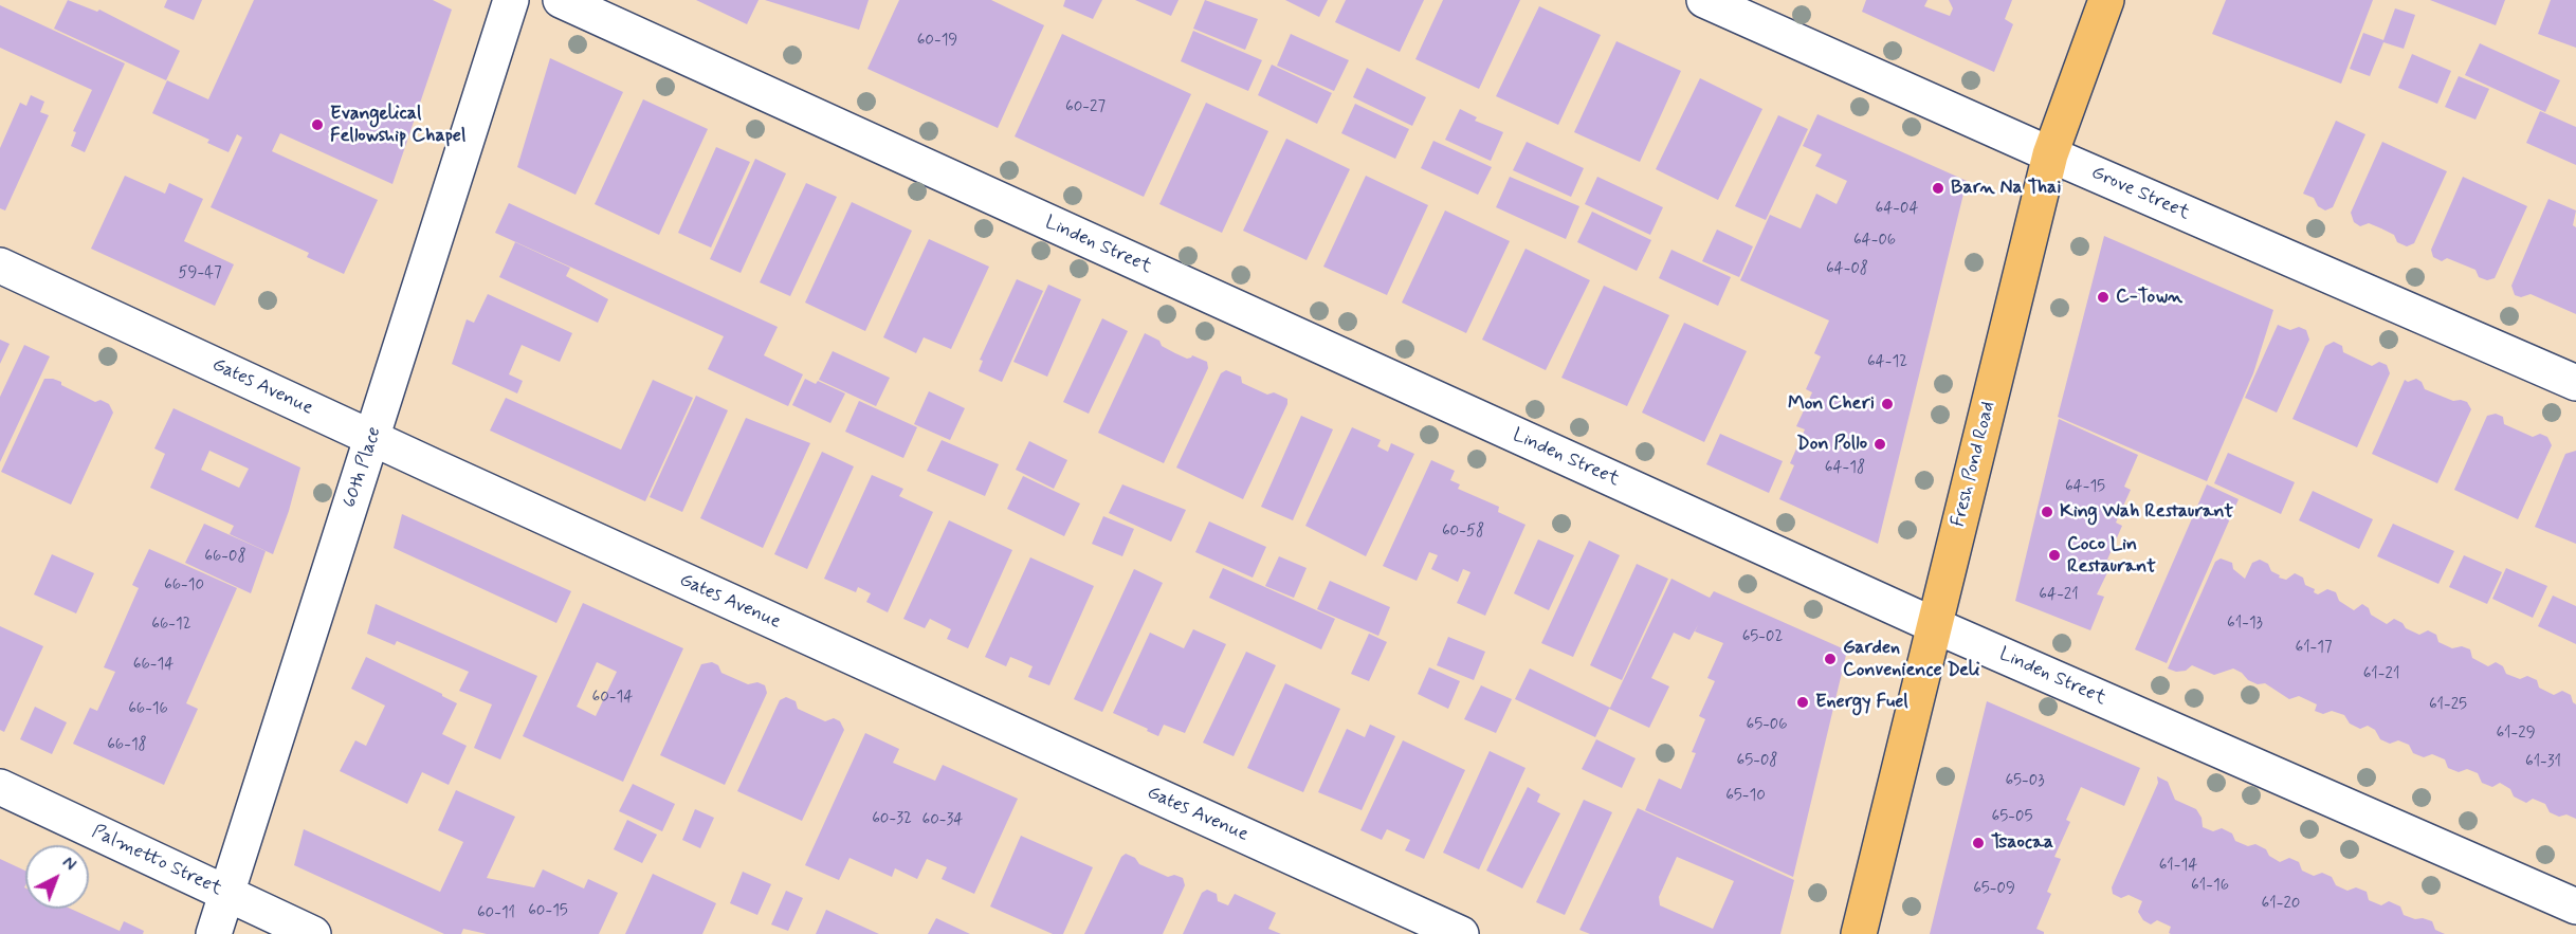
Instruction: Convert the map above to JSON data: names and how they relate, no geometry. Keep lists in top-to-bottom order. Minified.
{"streets":{"main road":["Fresh Pond Road"],"street":["Grove Street","Linden Street","Gates Avenue","60th Place","Palmetto Street"]},"crossings":[["Grove Street","Fresh Pond Road"],["Linden Street","Fresh Pond Road"],["Gates Avenue","60th Place"],["60th Place","Palmetto Street"]],"places":["Evangelical Fellowship Chapel","Barn Na Thai","C-Town","Mon Cheri","Don Pollo","King Wah Restaurant","Coco Lin Restaurant","Garden Convenience Deli","Energy Fuel","Tsaocaa"],"house_numbers":["60-19","60-27","64-04","64-06","64-08","59-47","64-12","64-18","64-15","60-58","66-08","66-10","64-21","61-13","66-12","65-02","61-17","66-14","61-21","60-14","61-25","66-16","65-06","61-29","66-18","65-08","61-31","65-03","65-10","65-05","60-32","60-34","61-14","61-16","65-09","61-20","60-15","60-11"],"north":"top right"}
